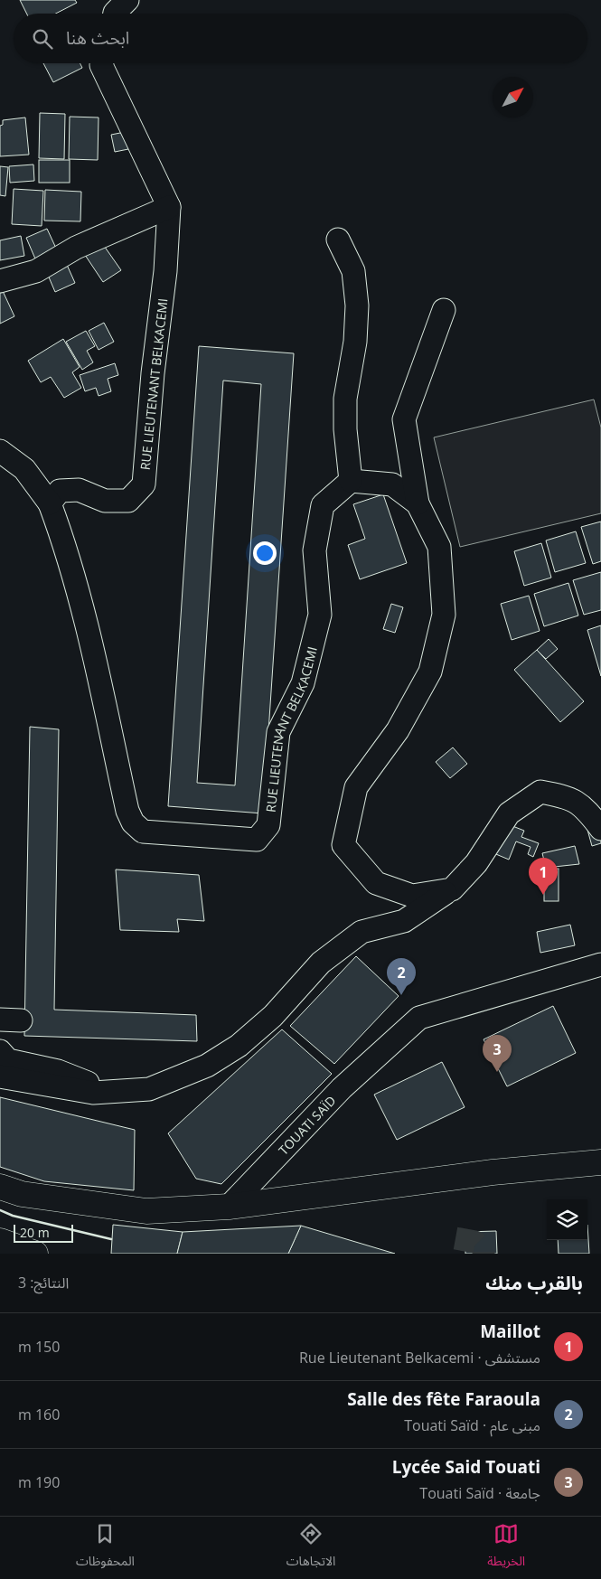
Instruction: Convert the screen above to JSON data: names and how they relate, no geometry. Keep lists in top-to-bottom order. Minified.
{"streets":{"street":["RUE LIEUTENANT BELKACEMI","TOUATI SAÏD"]},"scale_bar":"20 m","north":"top right","page":{"search":"ابحث هنا","pins":["1","2","3"],"scale":"20 m","heading":["بالقرب منك","النتائج: 3"],"list":[{"mark":"1","name":"Maillot","note":"مستشفى · Rue Lieutenant Belkacemi","value":"150 m"},{"mark":"2","name":"Salle des fête Faraoula","note":"مبنى عام · Touati Saïd","value":"160 m"},{"mark":"3","name":"Lycée Said Touati","note":"جامعة · Touati Saïd","value":"190 m"}],"nav":["الخريطة","الاتجاهات","المحفوظات"]}}
